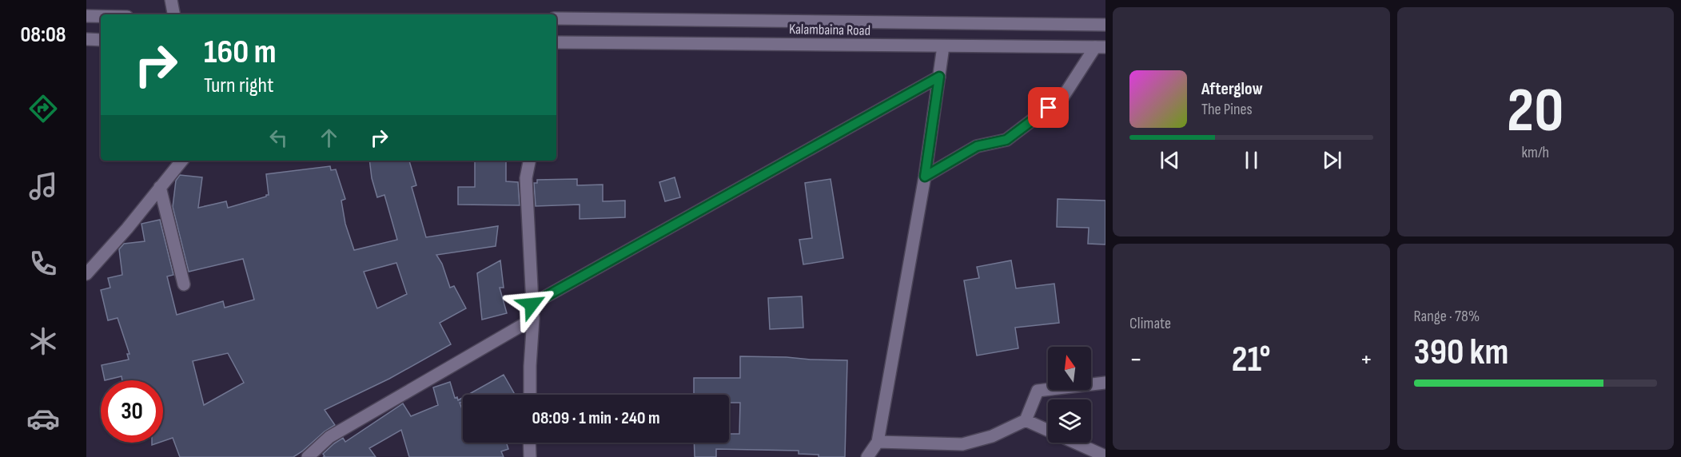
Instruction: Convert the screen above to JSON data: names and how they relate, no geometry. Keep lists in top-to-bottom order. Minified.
{"streets":{"street":["Kalambaina Road"]},"north":"top","page":{"tabs":"08:08","tile":[["20","km/h"],"Climate",["Range · 78%","390 km"]],"turn":["160 m","Turn right"],"song":["Afterglow","The Pines"],"heat":["−","21°","+"],"limit":"30","trip":"08:09 · 1 min · 240 m"}}
